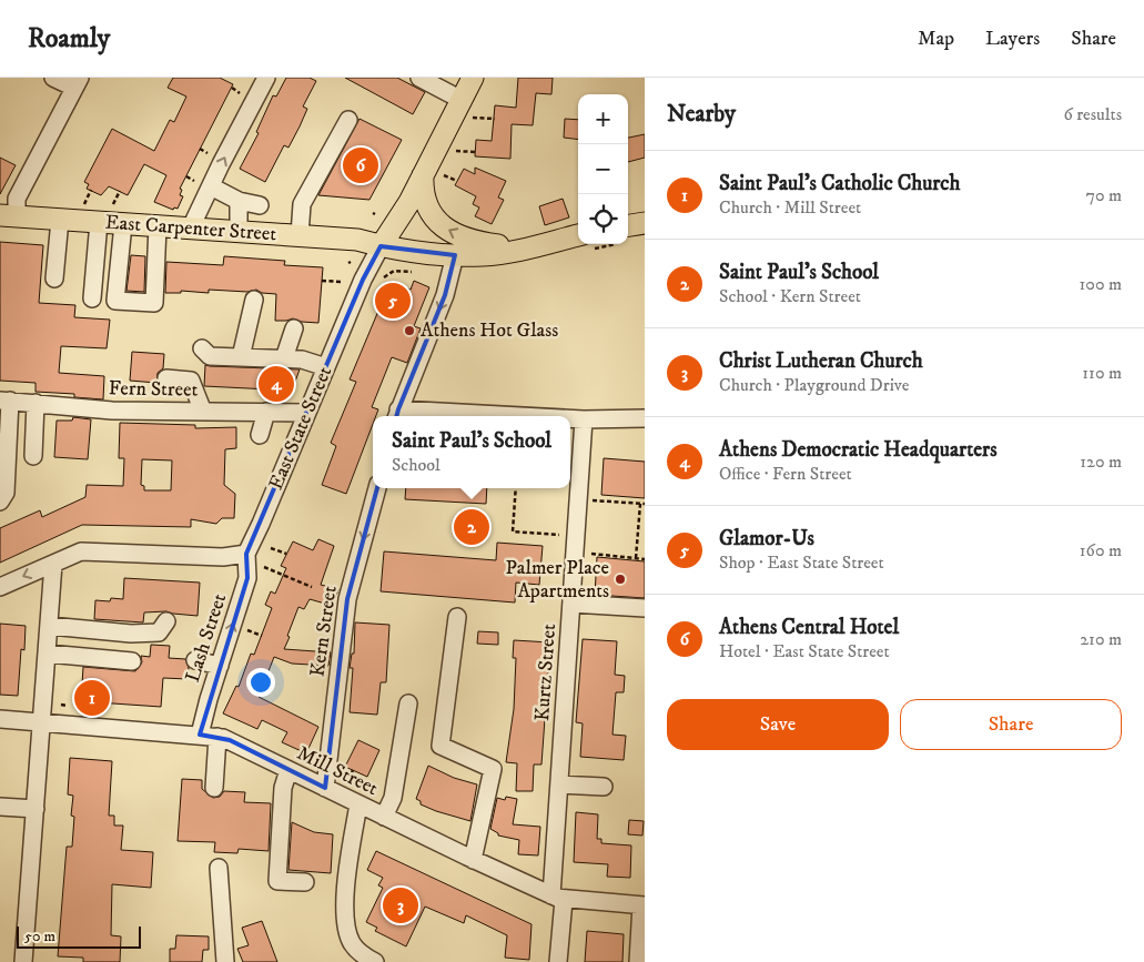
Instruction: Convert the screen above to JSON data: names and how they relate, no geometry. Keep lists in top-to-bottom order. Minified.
{"streets":{"main road":["East Carpenter Street","East State Street"],"street":["Fern Street","Kern Street","Lash Street","Kurtz Street","Mill Street"]},"crossings":[["East Carpenter Street","East State Street"],["Fern Street","East State Street"],["East State Street","Lash Street"],["Kern Street","Mill Street"],["Lash Street","Mill Street"],["Kurtz Street","Mill Street"]],"one_way":["Lash Street"],"places":["Athens Hot Glass","Palmer Place Apartments"],"scale_bar":"50 m","page":{"header":"Roamly","nav":["Map","Layers","Share"],"heading":["Nearby","6 results"],"map_buttons":["+","−"],"pins":["6","5","4","2","1","3"],"list":[{"mark":"1","name":"Saint Paul’s Catholic Church","note":"Church · Mill Street","value":"70 m"},{"mark":"2","name":"Saint Paul’s School","note":"School · Kern Street","value":"100 m"},{"mark":"3","name":"Christ Lutheran Church","note":"Church · Playground Drive","value":"110 m"},{"mark":"4","name":"Athens Democratic Headquarters","note":"Office · Fern Street","value":"120 m"},{"mark":"5","name":"Glamor-Us","note":"Shop · East State Street","value":"160 m"},{"mark":"6","name":"Athens Central Hotel","note":"Hotel · East State Street","value":"210 m"}],"popup":["Saint Paul’s School","School"],"buttons":["Save","Share"],"scale":"50 m"}}
